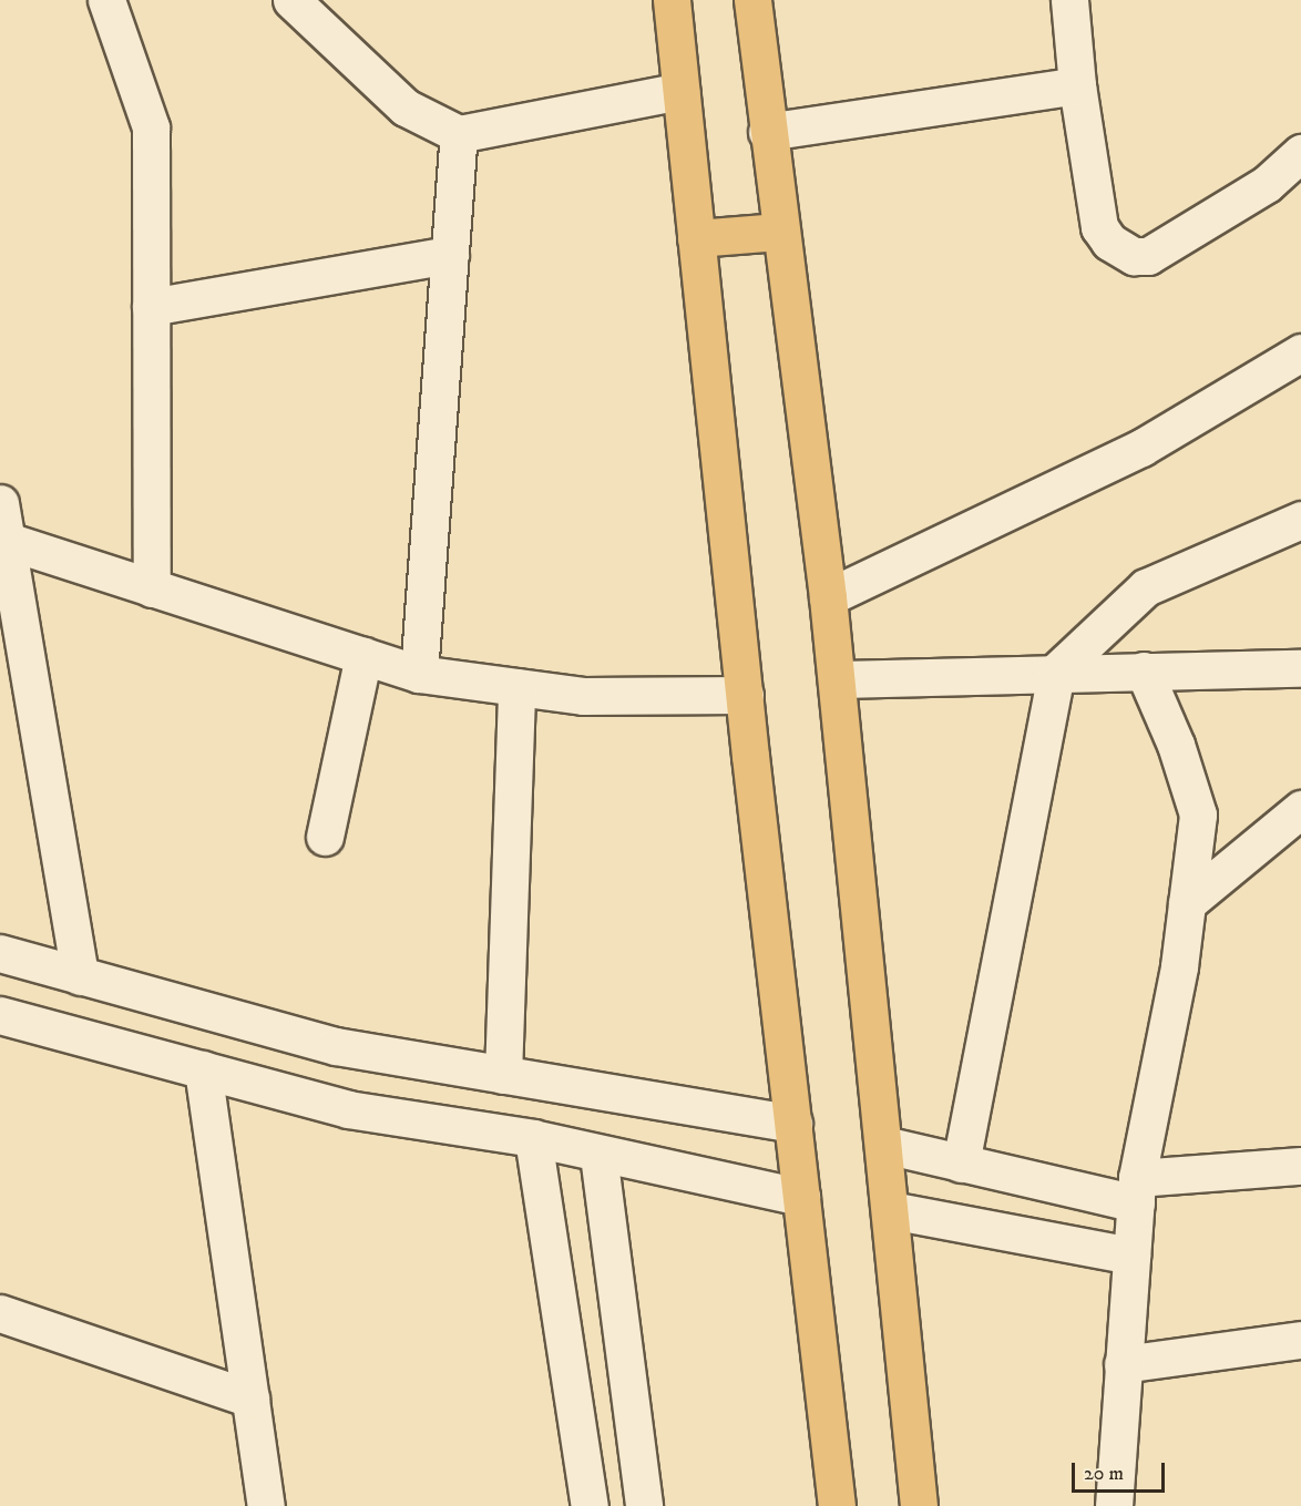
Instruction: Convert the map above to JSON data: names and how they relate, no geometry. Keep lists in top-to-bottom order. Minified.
{"scale_bar":"20 m"}
